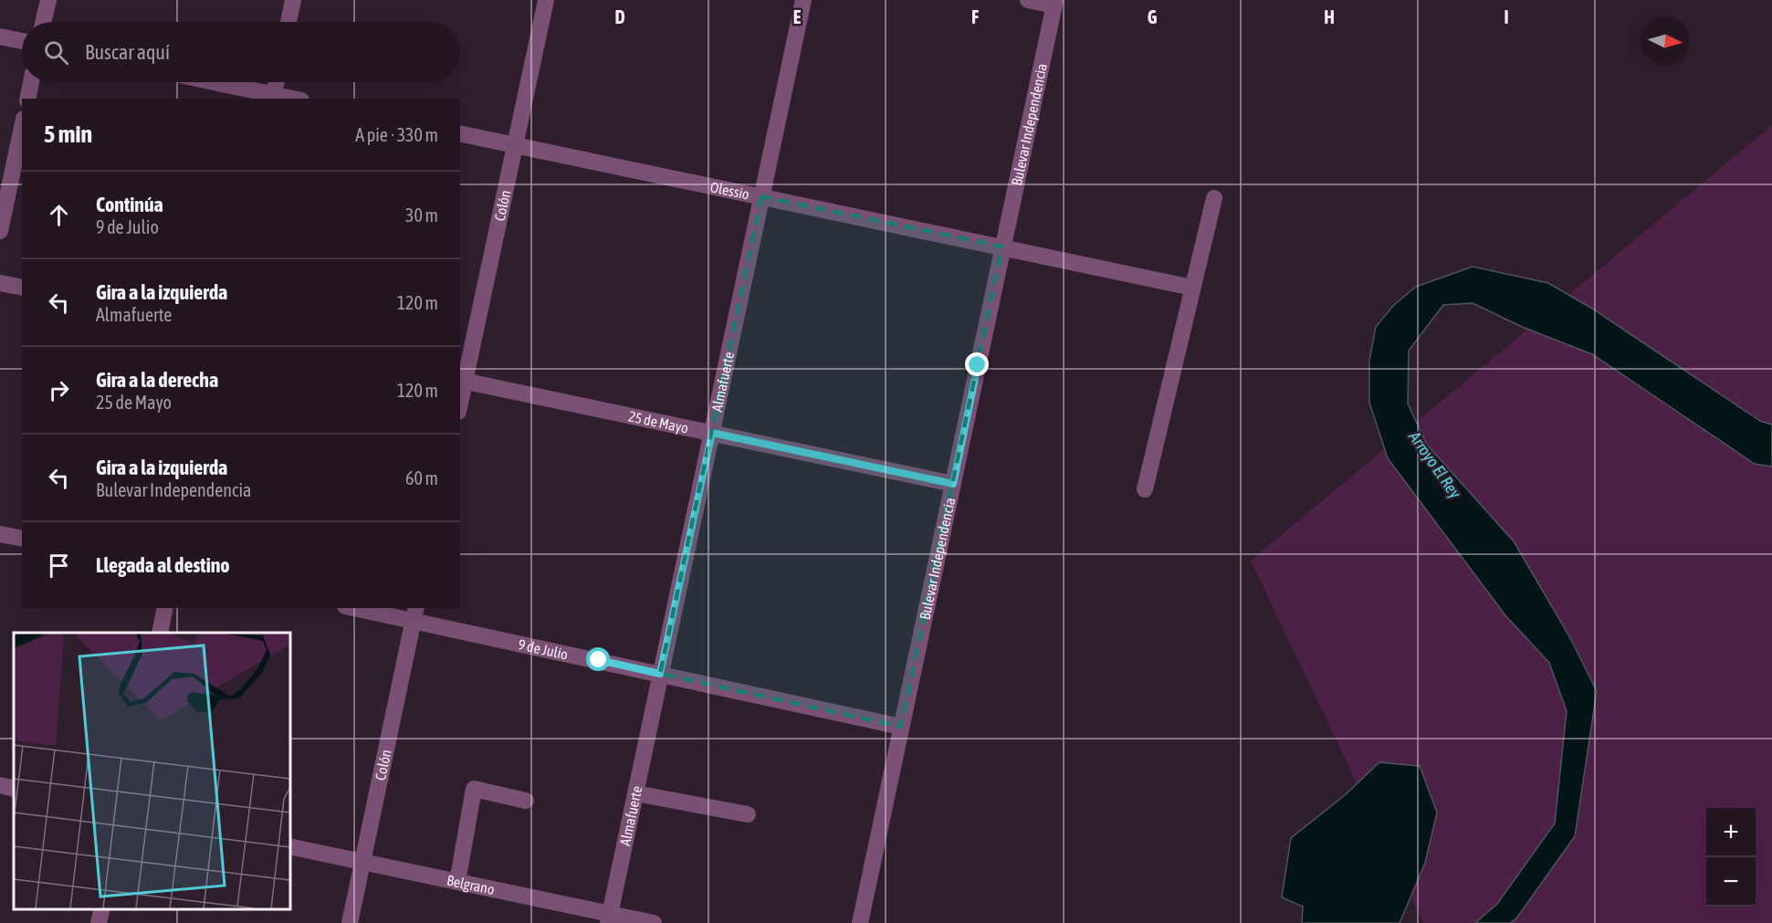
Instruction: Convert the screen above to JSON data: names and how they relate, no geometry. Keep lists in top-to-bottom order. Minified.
{"streets":{"street":["Bulevar Independencia","Olessio","Colón","Almafuerte","25 de Mayo","9 de Julio","Belgrano"]},"crossings":[["Bulevar Independencia","Olessio"],["Bulevar Independencia","25 de Mayo"],["Bulevar Independencia","9 de Julio"],["Olessio","Colón"],["Olessio","Almafuerte"],["Colón","25 de Mayo"],["Colón","9 de Julio"],["Colón","Belgrano"],["Almafuerte","25 de Mayo"],["Almafuerte","9 de Julio"],["Almafuerte","Belgrano"]],"water":["Arroyo El Rey"],"north":"right","page":{"search":"Buscar aquí","heading":["5 min","A pie · 330 m"],"list":[["Continúa","9 de Julio","30 m"],["Gira a la izquierda","Almafuerte","120 m"],["Gira a la derecha","25 de Mayo","120 m"],["Gira a la izquierda","Bulevar Independencia","60 m"],"Llegada al destino"],"map_buttons":["+","−"]},"grid":{"columns":["D","E","F","G","H","I"]}}
